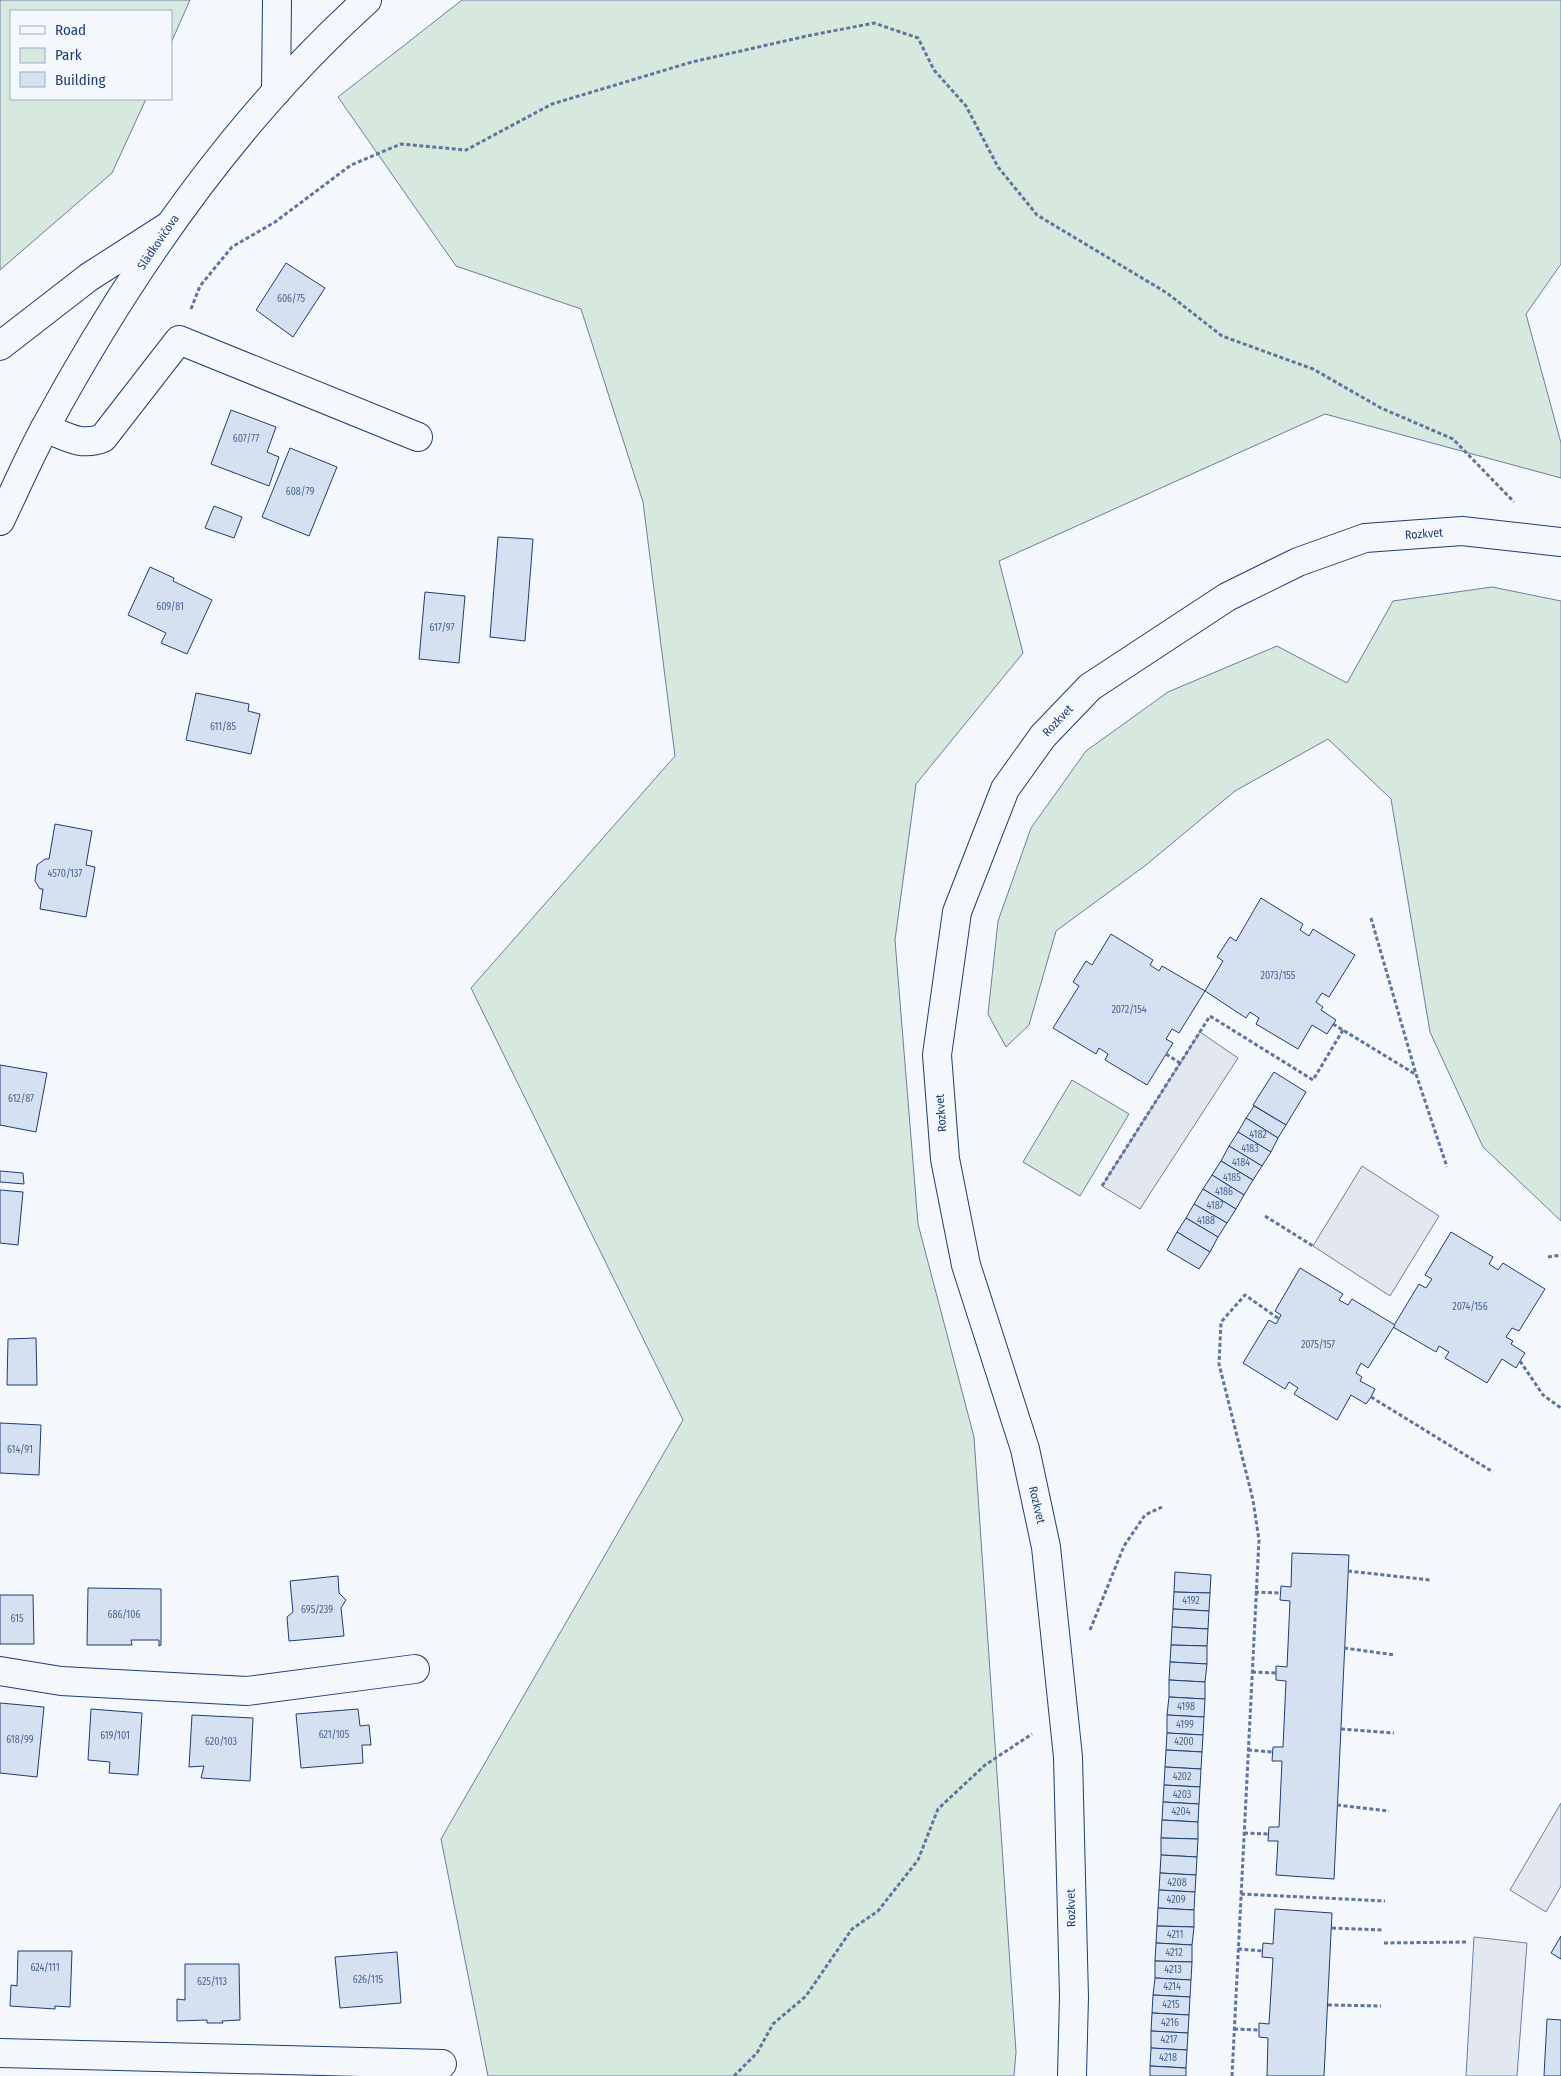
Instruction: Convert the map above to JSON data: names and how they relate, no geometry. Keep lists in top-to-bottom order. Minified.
{"streets":{"street":["Sládkovičova","Rozkvet"]},"house_numbers":["606/75","607/77","608/79","609/81","617/97","611/85","4570/137","2073/155","2072/154","612/87","4182","4183","4184","4185","4186","4187","4188","2074/156","2075/157","614/91","4192","695/239","686/106","615","4198","4199","621/105","619/101","618/99","620/103","4200","4202","4203","4204","4208","4209","4211","4212","624/111","4213","626/115","625/113","4214","4215","4216","4217","4218"],"legend":["Road","Park","Building"]}
